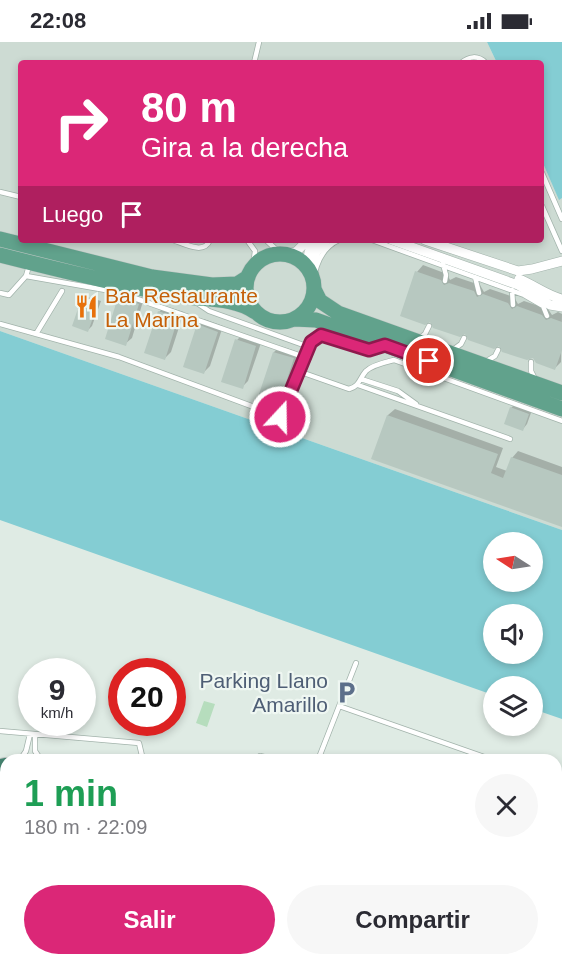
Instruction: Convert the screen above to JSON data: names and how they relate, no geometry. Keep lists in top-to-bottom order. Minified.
{"places":{"restaurant":["Bar Restaurante La Marina"],"parking":["Parking Llano Amarillo"]},"north":"left","page":{"status":"22:08","turn":["80 m","Gira a la derecha"],"then":"Luego","speed":"9 km/h","limit":"20","heading":["1 min","180 m · 22:09"],"buttons":["Salir","Compartir"]}}
